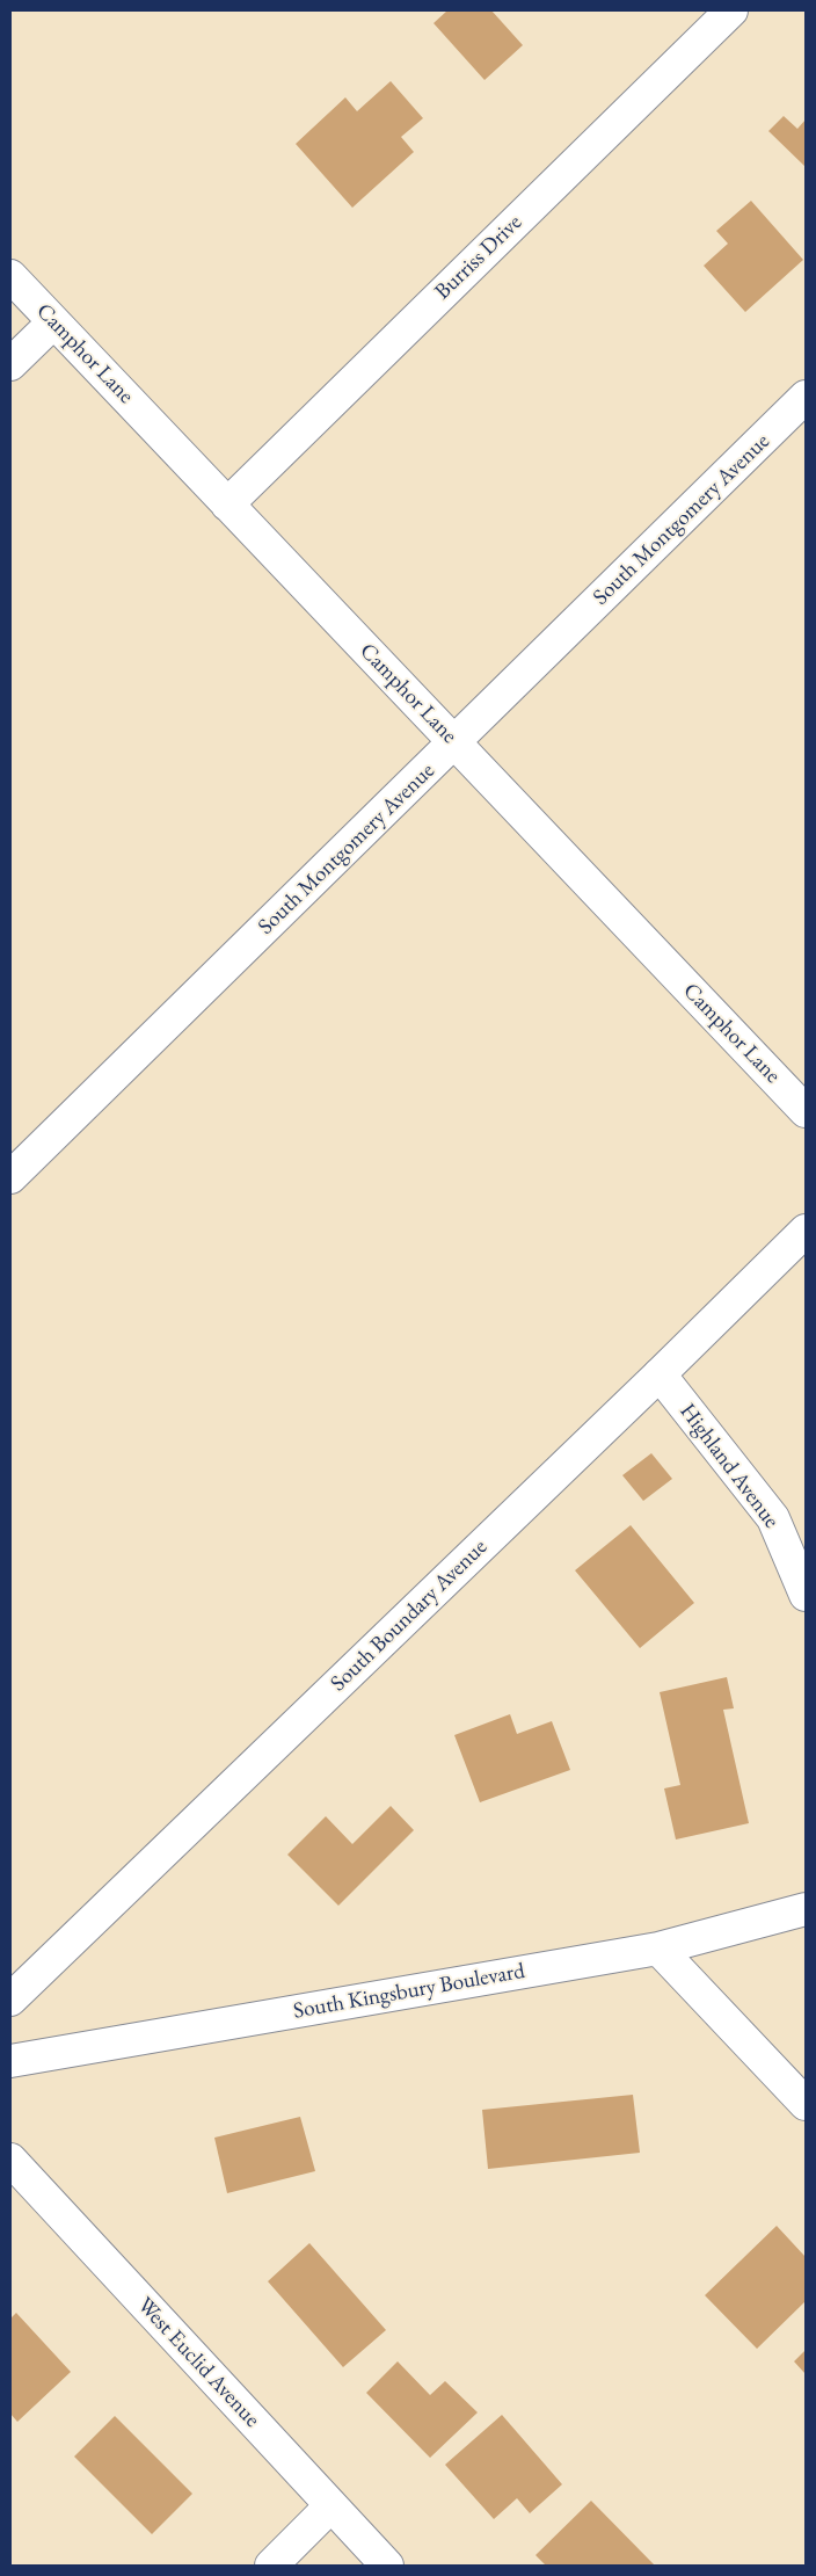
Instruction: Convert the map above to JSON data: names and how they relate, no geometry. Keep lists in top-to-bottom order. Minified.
{"streets":{"street":["Burriss Drive","Camphor Lane","South Montgomery Avenue","Highland Avenue","South Boundary Avenue","South Kingsbury Boulevard","West Euclid Avenue"]},"crossings":[["Burriss Drive","Camphor Lane"],["Camphor Lane","South Montgomery Avenue"],["Highland Avenue","South Boundary Avenue"]]}
